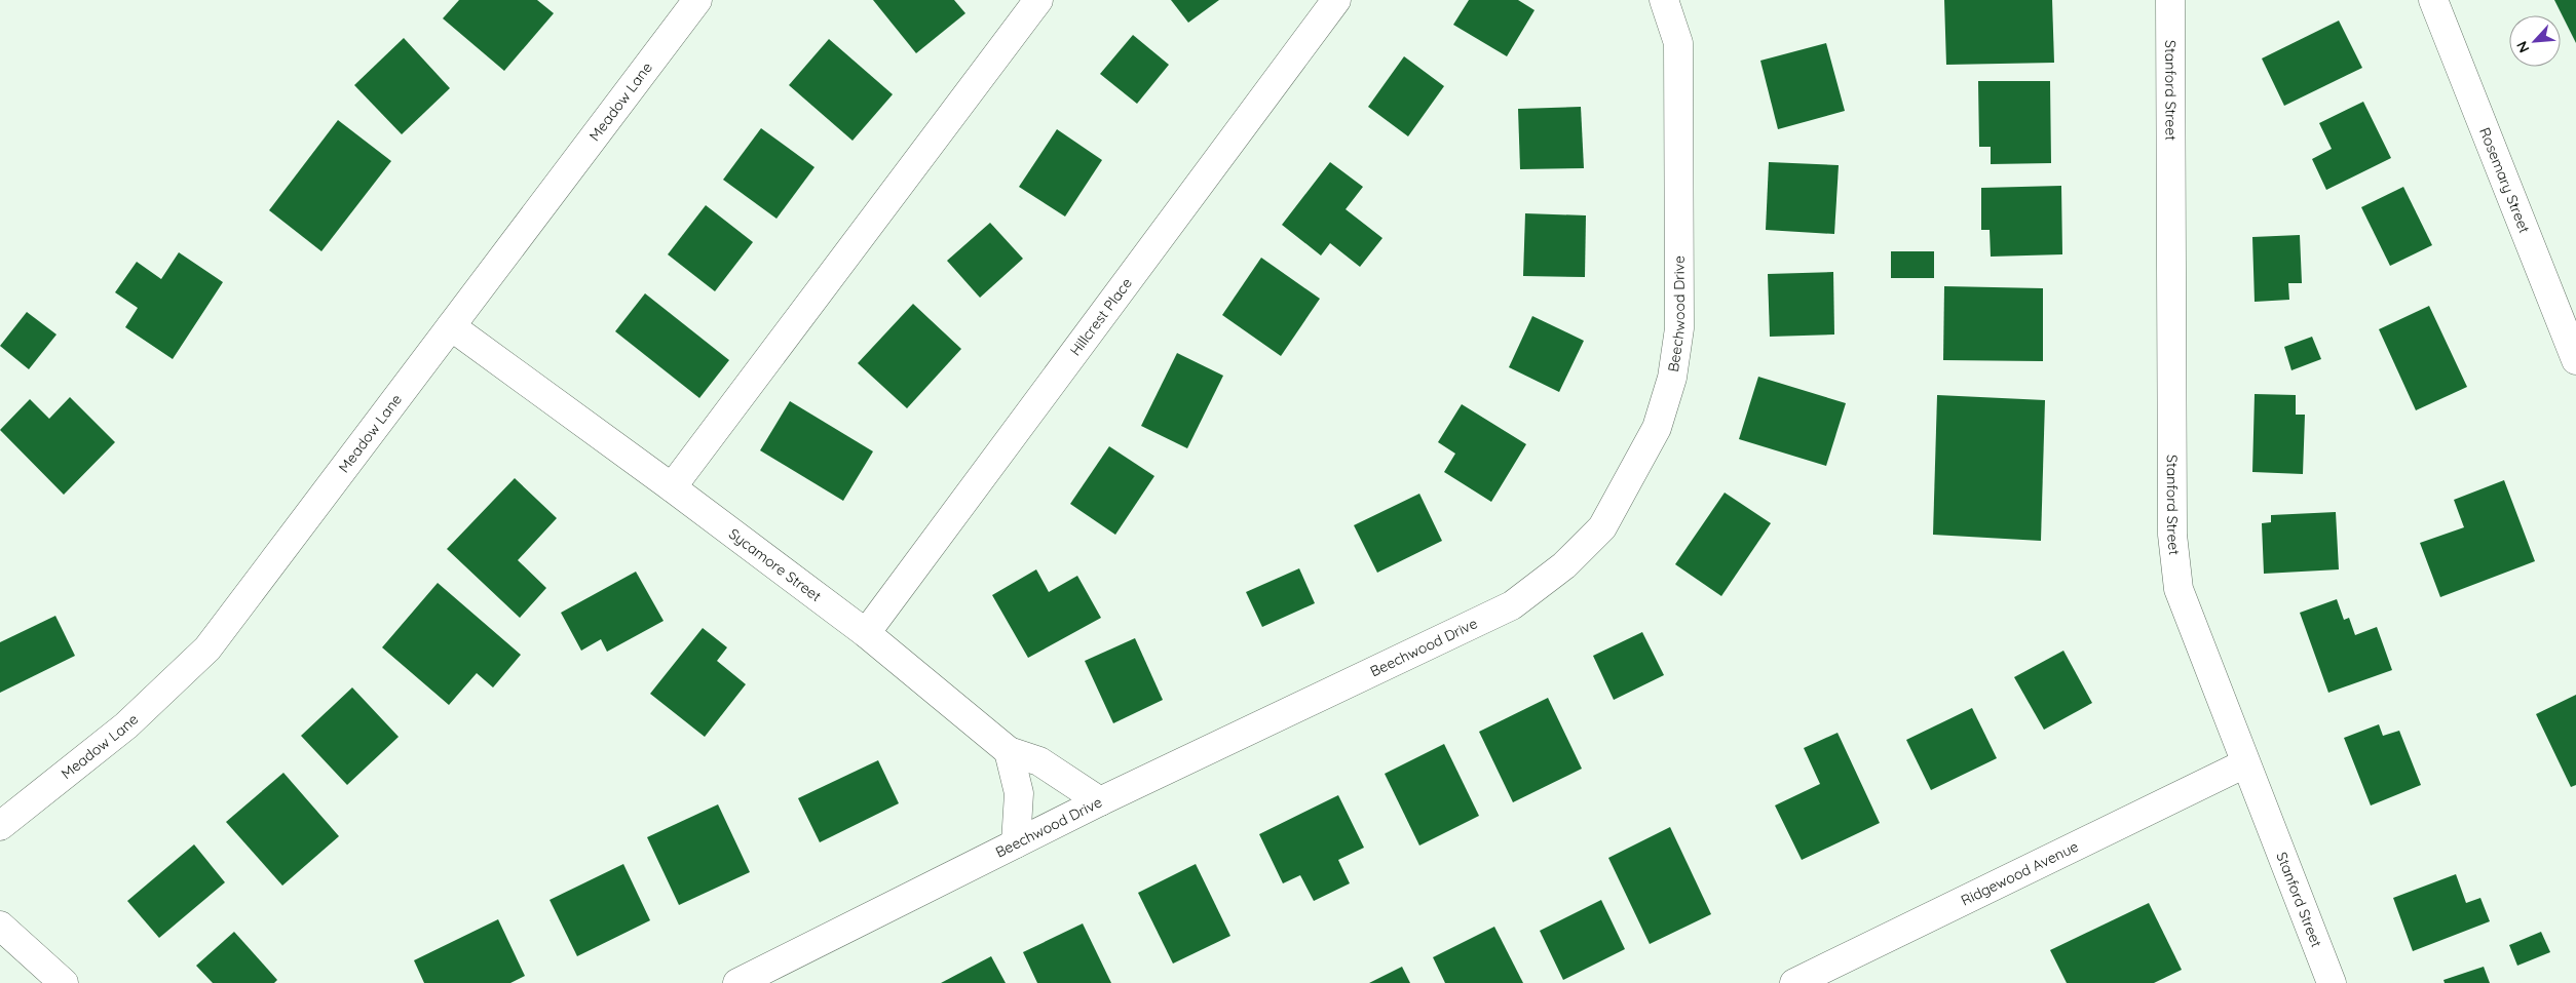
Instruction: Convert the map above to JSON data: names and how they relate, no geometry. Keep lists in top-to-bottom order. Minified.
{"streets":{"street":["Stanford Street","Meadow Lane","Rosemary Street","Beechwood Drive","Hillcrest Place","Sycamore Street","Ridgewood Avenue"]},"crossings":[["Stanford Street","Ridgewood Avenue"],["Meadow Lane","Sycamore Street"],["Beechwood Drive","Sycamore Street"],["Hillcrest Place","Sycamore Street"]],"north":"bottom left"}
